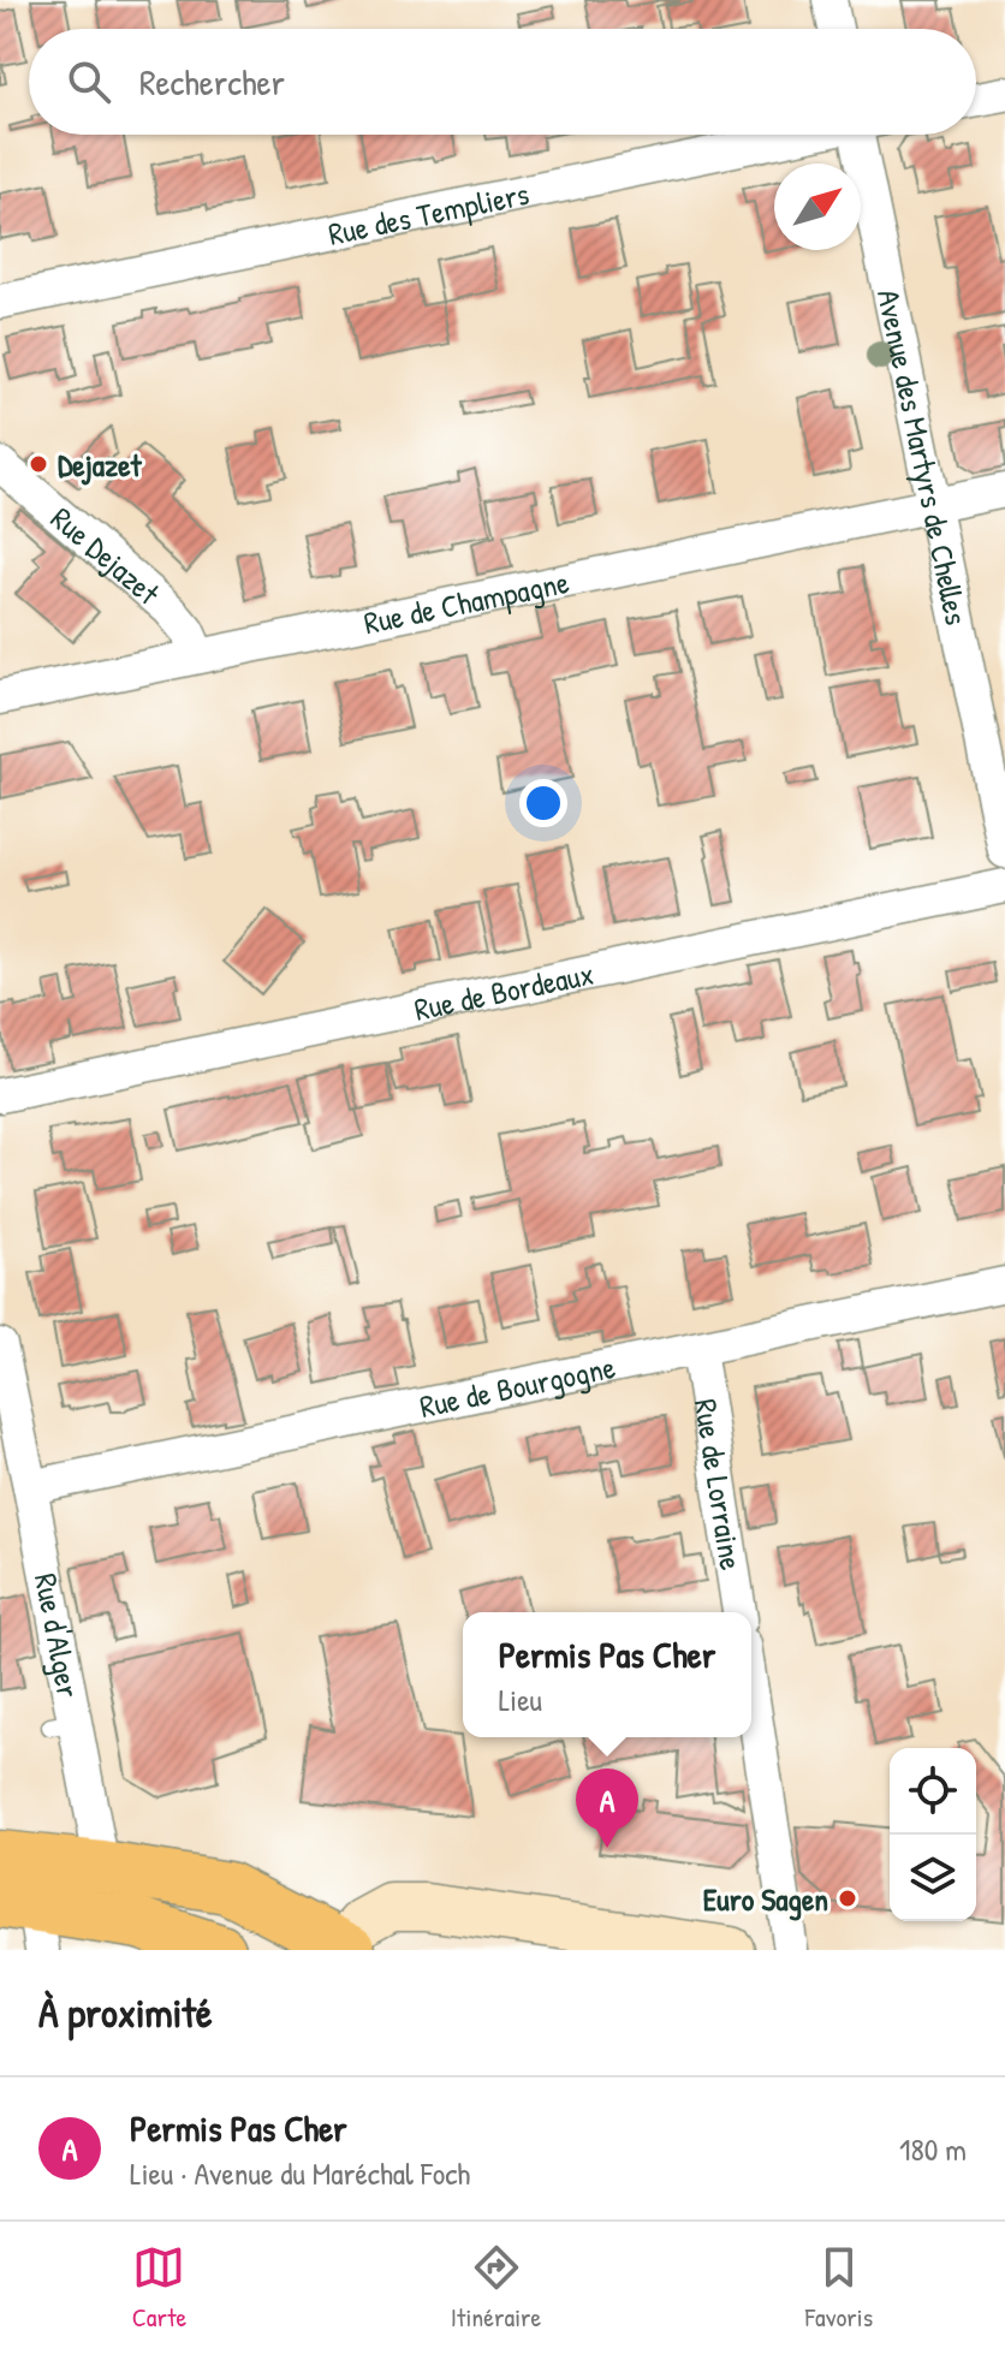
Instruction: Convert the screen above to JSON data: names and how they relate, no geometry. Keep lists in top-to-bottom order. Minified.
{"streets":{"street":["Rue des Templiers","Avenue des Martyrs de Chelles","Rue Dejazet","Rue de Champagne","Rue de Bordeaux","Rue de Bourgogne","Rue de Lorraine","Rue d'Alger"]},"crossings":[["Avenue des Martyrs de Chelles","Rue de Champagne"],["Rue Dejazet","Rue de Champagne"],["Rue de Bourgogne","Rue de Lorraine"],["Rue de Bourgogne","Rue d'Alger"]],"places":["Dejazet","Euro Sagen"],"north":"top right","page":{"search":"Rechercher","popup":["Permis Pas Cher","Lieu"],"pins":"A","heading":"À proximité","list":[{"mark":"A","name":"Permis Pas Cher","note":"Lieu · Avenue du Maréchal Foch","value":"180 m"}],"nav":["Carte","Itinéraire","Favoris"]}}
